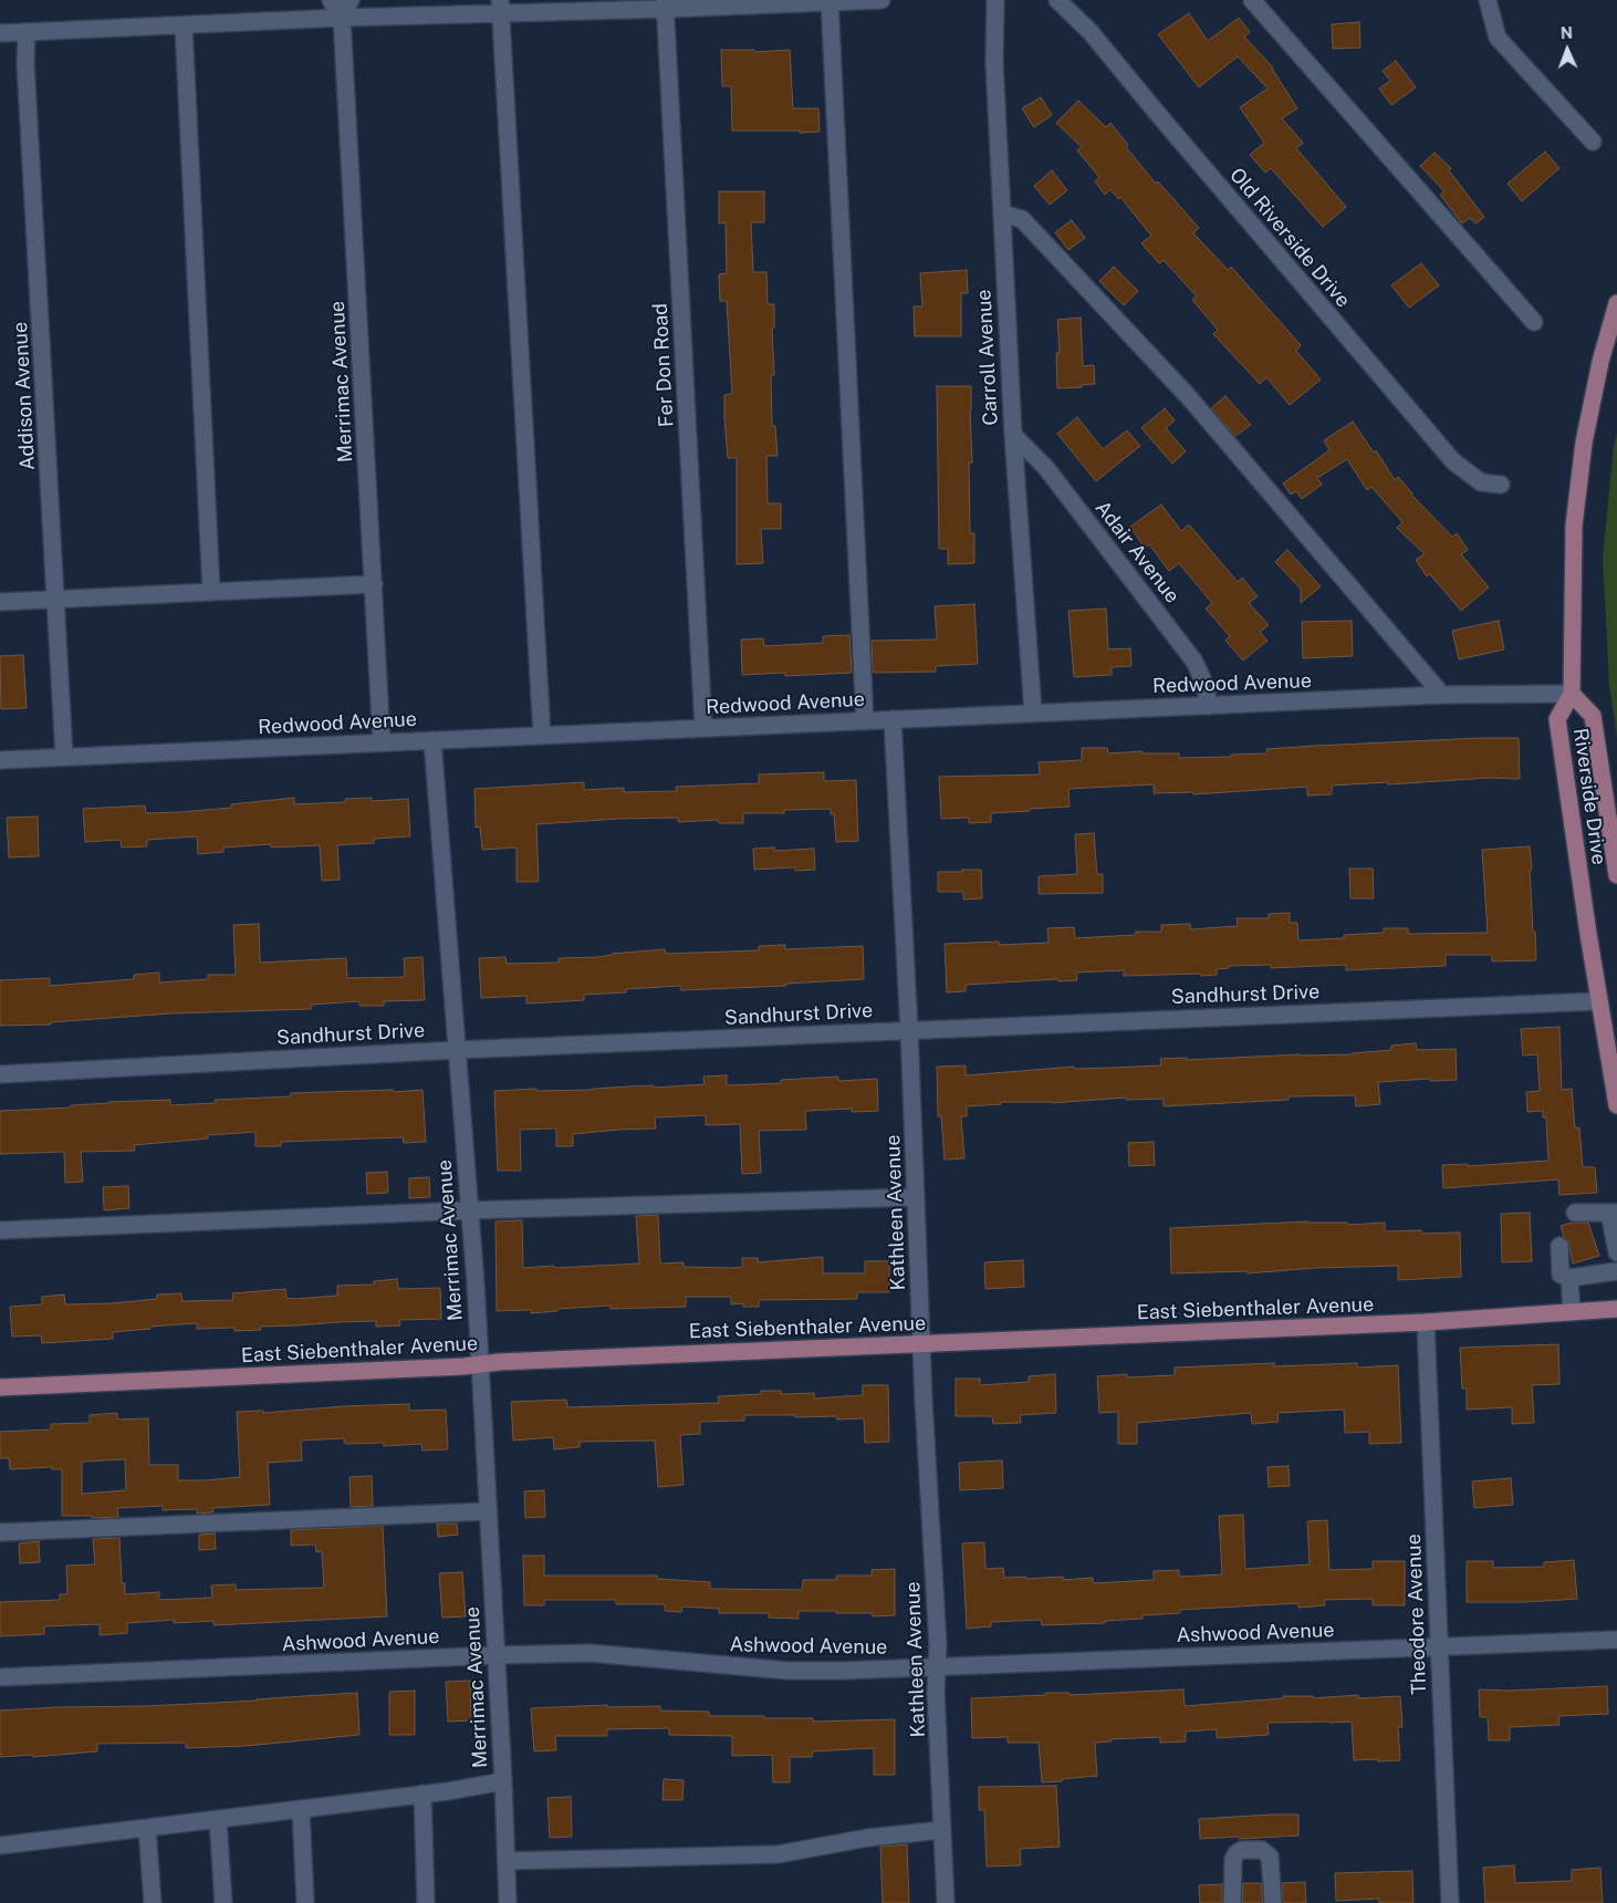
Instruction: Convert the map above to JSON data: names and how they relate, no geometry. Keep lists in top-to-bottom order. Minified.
{"streets":{"main road":["Riverside Drive","East Siebenthaler Avenue"],"street":["Old Riverside Drive","Carroll Avenue","Fer Don Road","Merrimac Avenue","Addison Avenue","Adair Avenue","Redwood Avenue","Sandhurst Drive","Kathleen Avenue","Theodore Avenue","Ashwood Avenue"]},"crossings":[["Carroll Avenue","Adair Avenue"],["Carroll Avenue","Redwood Avenue"],["Fer Don Road","Redwood Avenue"],["Merrimac Avenue","Redwood Avenue"],["Merrimac Avenue","Sandhurst Drive"],["Merrimac Avenue","East Siebenthaler Avenue"],["Merrimac Avenue","Ashwood Avenue"],["Addison Avenue","Redwood Avenue"],["Adair Avenue","Redwood Avenue"],["Redwood Avenue","Riverside Drive"],["Redwood Avenue","Kathleen Avenue"],["Riverside Drive","Sandhurst Drive"],["Sandhurst Drive","Kathleen Avenue"],["Kathleen Avenue","East Siebenthaler Avenue"],["Kathleen Avenue","Ashwood Avenue"],["East Siebenthaler Avenue","Theodore Avenue"],["Theodore Avenue","Ashwood Avenue"]],"north":"top"}
